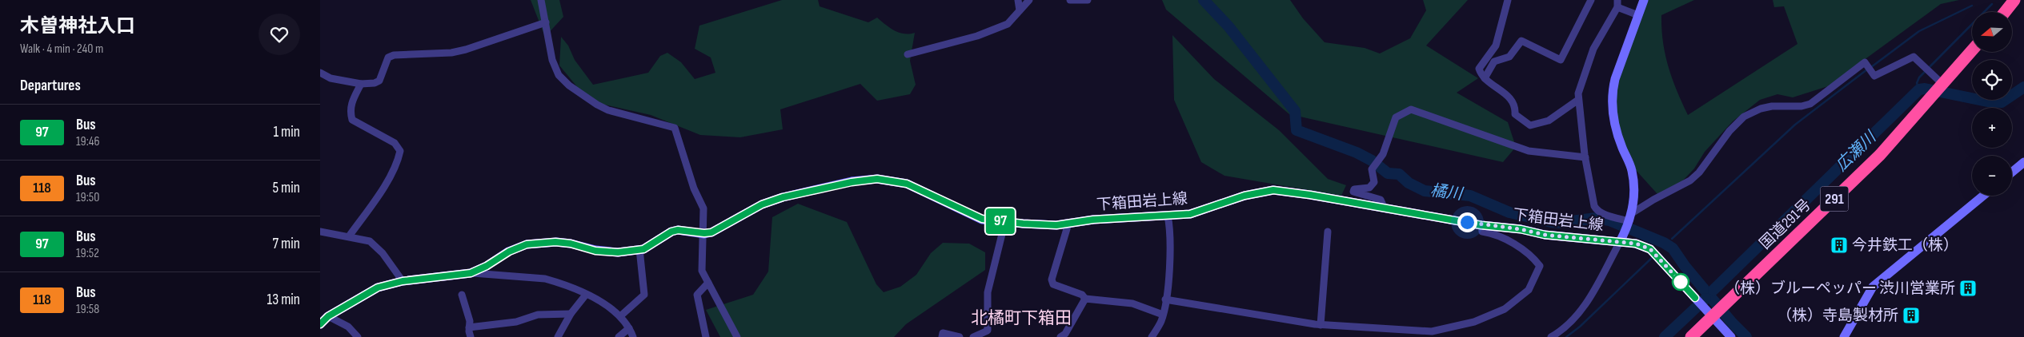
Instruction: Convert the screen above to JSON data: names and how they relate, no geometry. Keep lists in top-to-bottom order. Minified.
{"streets":{"highway":["291","国道291号"],"main road":["下箱田岩上線"]},"crossings":[["下箱田岩上線","国道291号"]],"districts":["北橘町下箱田"],"water":["広瀬川","橘川"],"places":{"building":["今井鉄工（株）","（株）ブルーペッパー 渋川営業所","（株）寺島製材所"]},"lines":["bus line 97"],"north":"left","page":{"heading":[["木曽神社入口","Walk · 4 min · 240 m"],"Departures"],"on_map":"97","map_buttons":["+","−"],"list":[{"mark":"97","name":"Bus","note":"19:46","value":"1 min"},{"mark":"118","name":"Bus","note":"19:50","value":"5 min"},{"mark":"97","name":"Bus","note":"19:52","value":"7 min"},{"mark":"118","name":"Bus","note":"19:58","value":"13 min"}]}}
